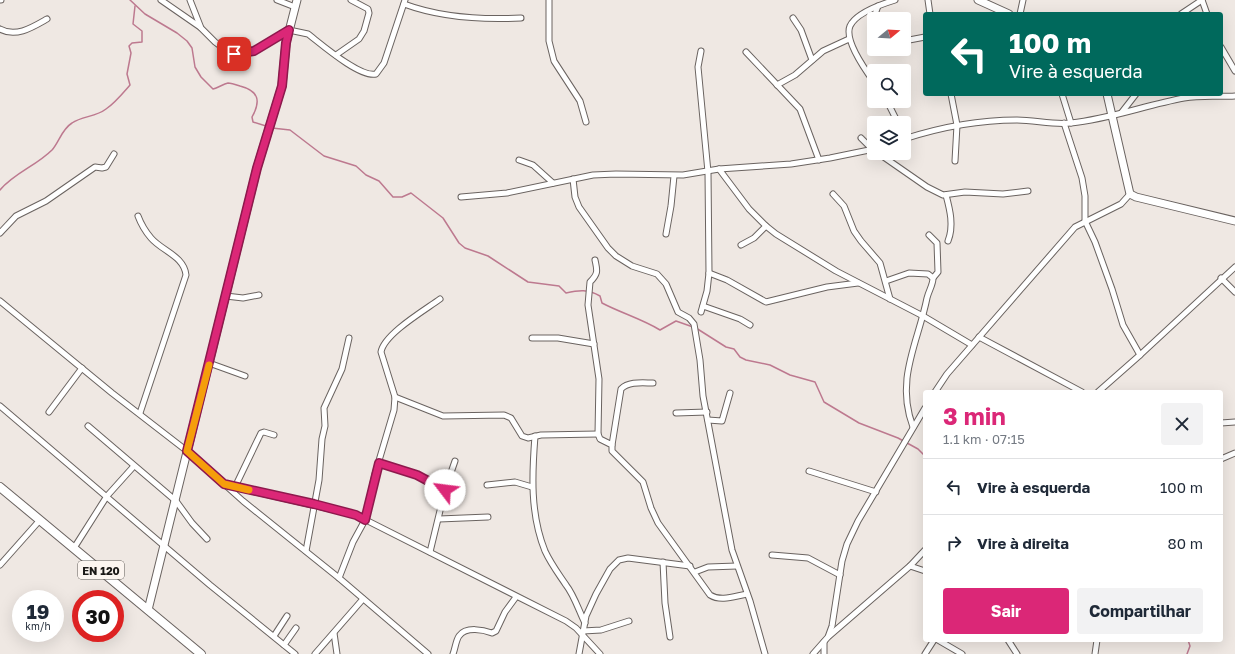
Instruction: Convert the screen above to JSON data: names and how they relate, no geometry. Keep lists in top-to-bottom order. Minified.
{"streets":{"main road":["EN 120"]},"north":"right","page":{"turn":["100 m","Vire à esquerda"],"heading":["3 min","1.1 km · 07:15"],"list":[{"name":"Vire à esquerda","value":"100 m"},{"name":"Vire à direita","value":"80 m"}],"buttons":["Sair","Compartilhar"],"speed":"19 km/h","limit":"30"}}
